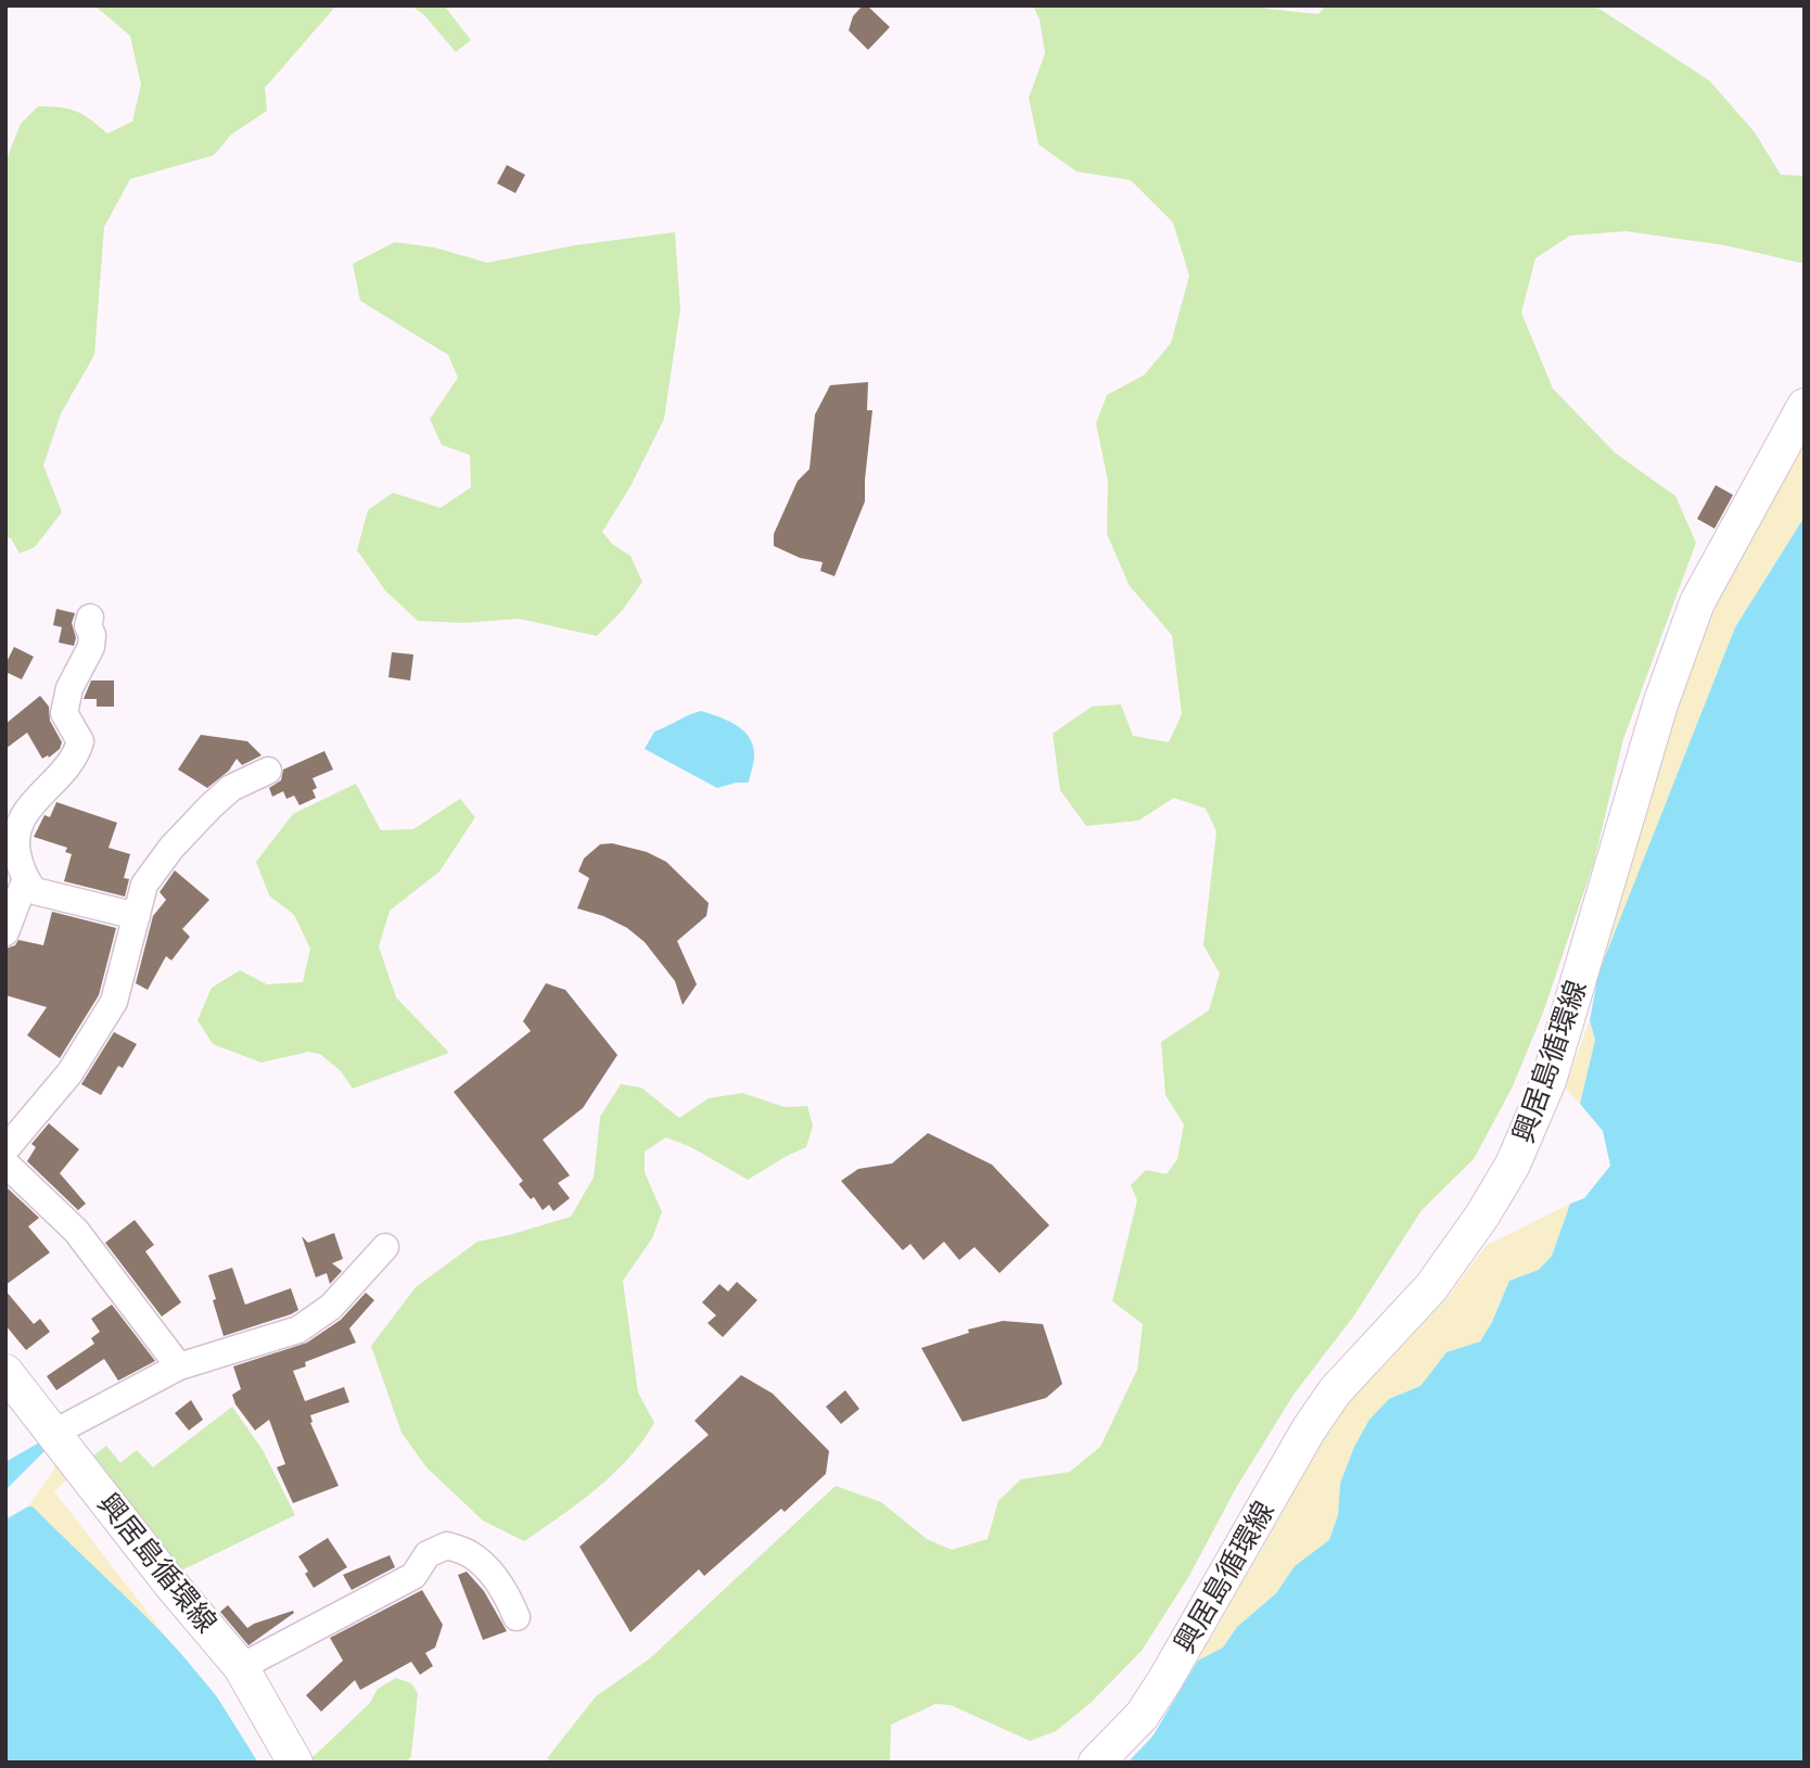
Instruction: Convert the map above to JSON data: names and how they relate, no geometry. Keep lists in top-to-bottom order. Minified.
{"streets":{"main road":["興居島循環線"]}}
